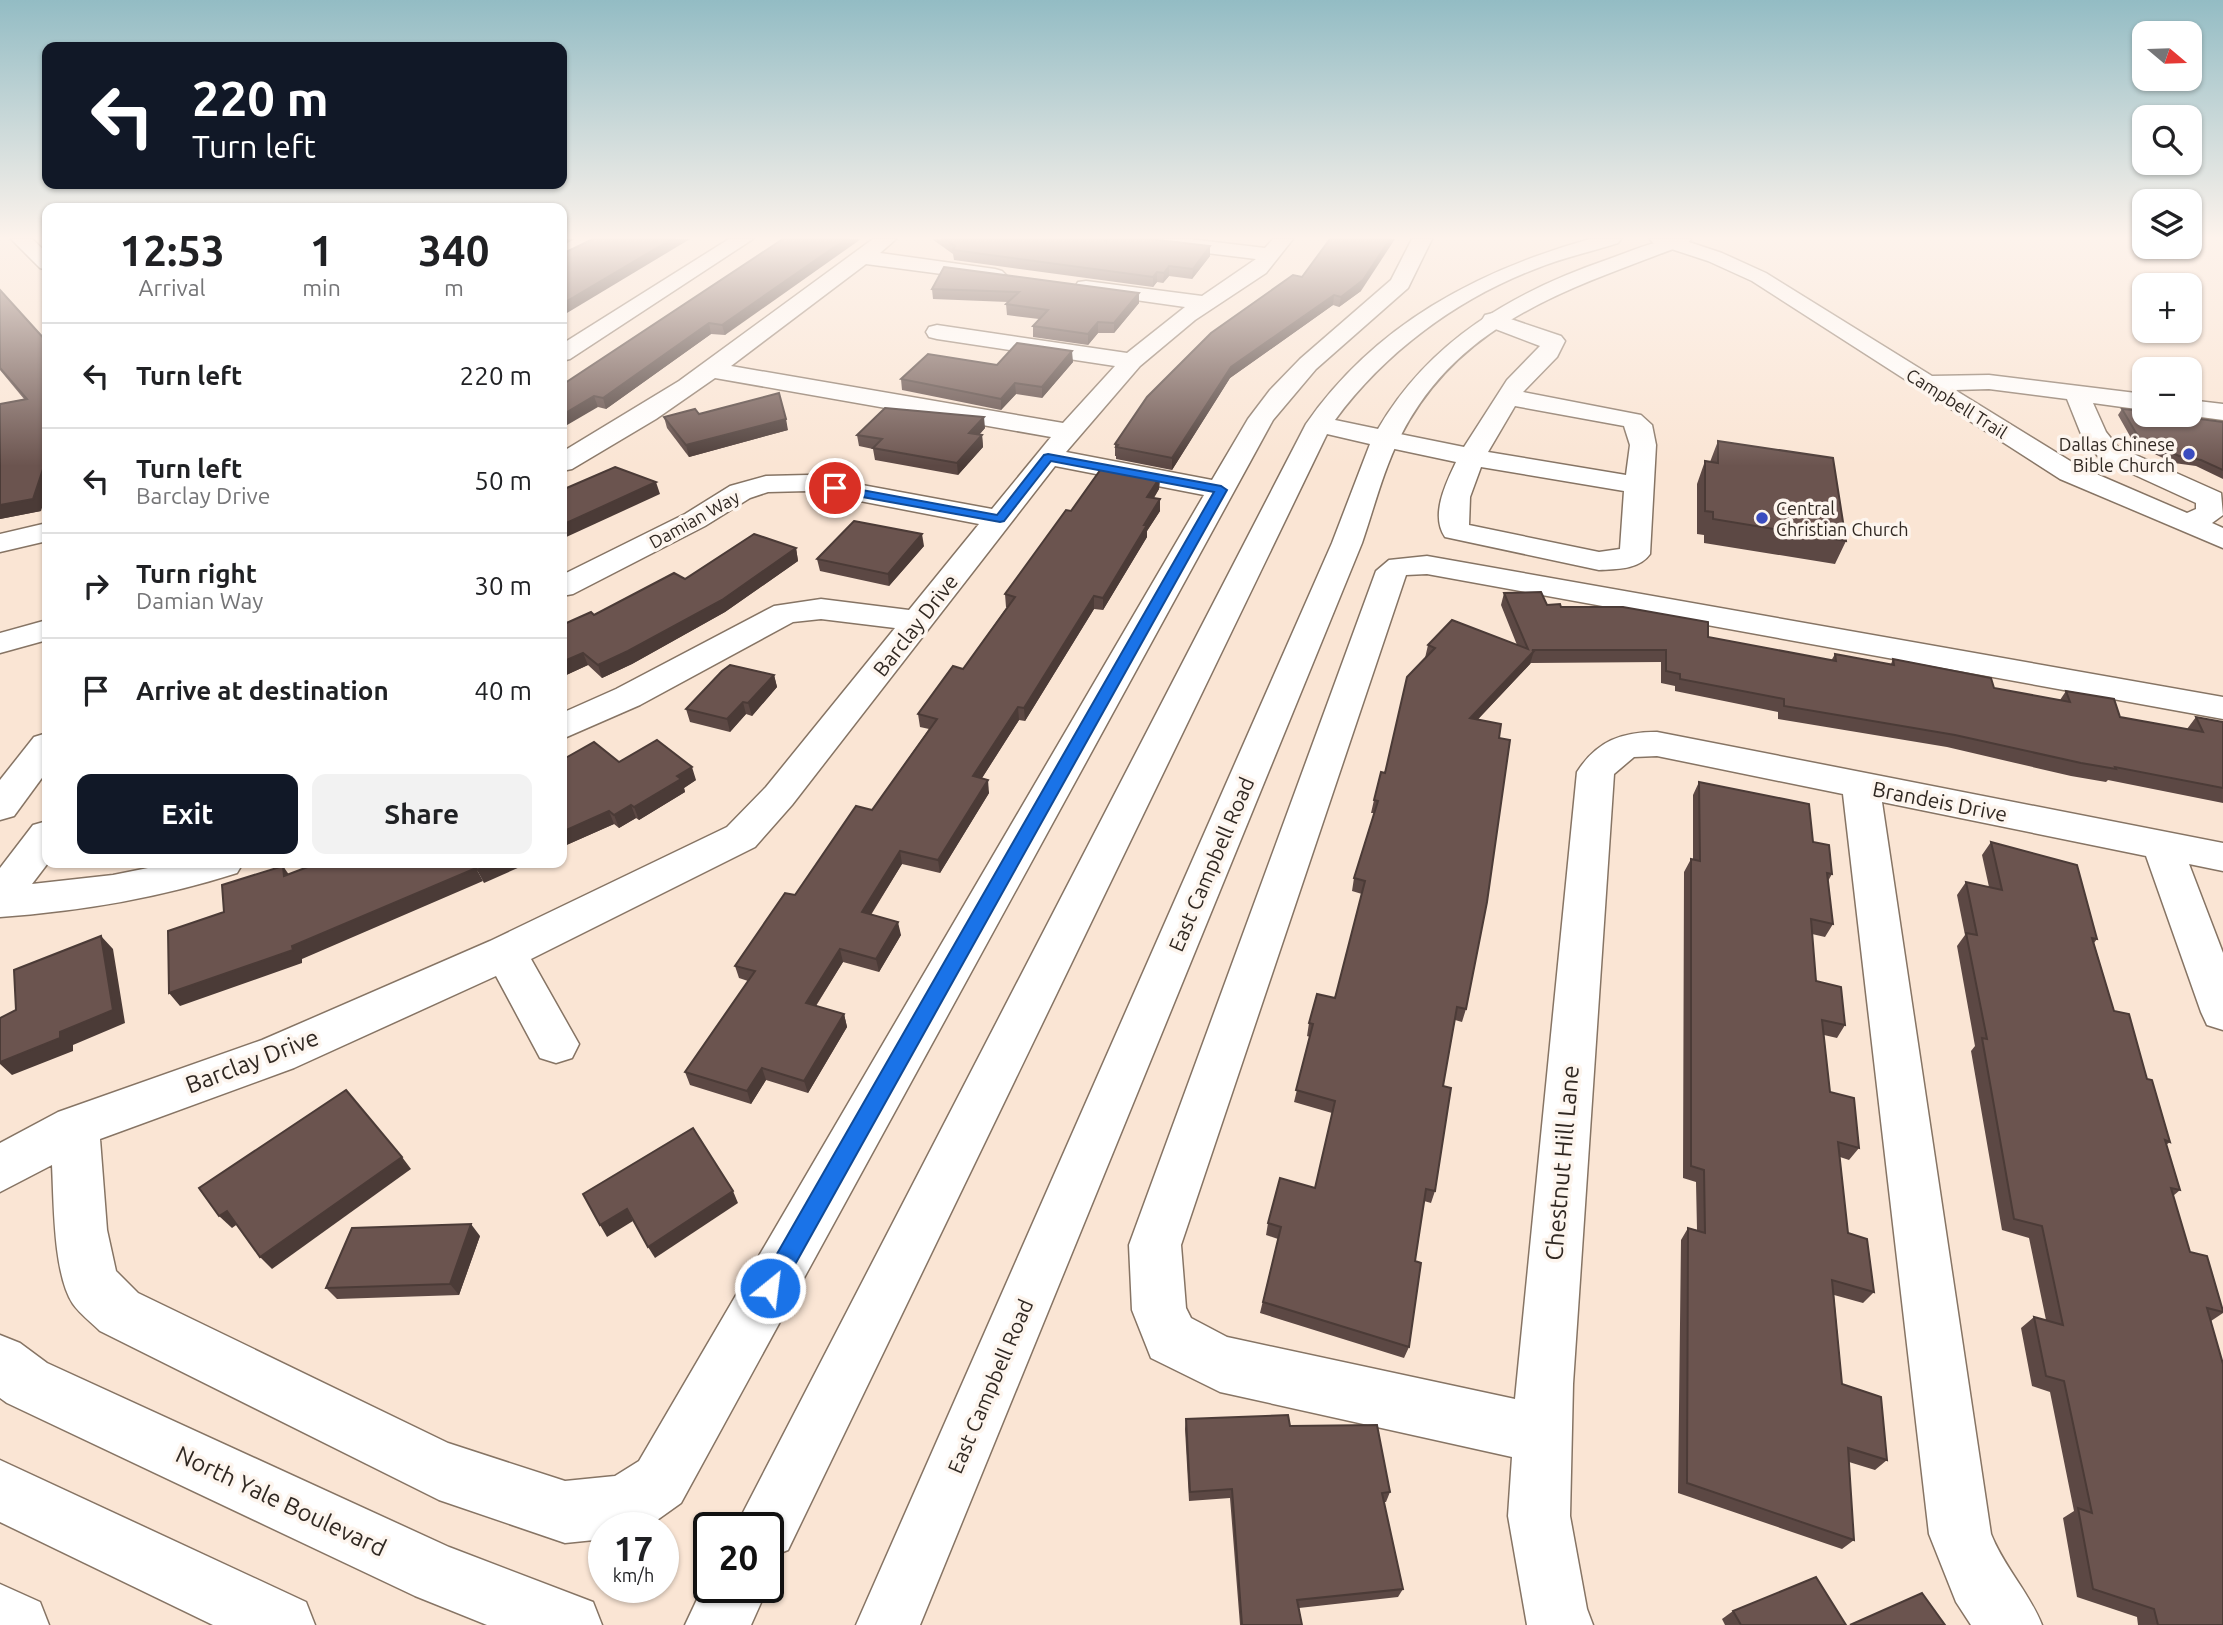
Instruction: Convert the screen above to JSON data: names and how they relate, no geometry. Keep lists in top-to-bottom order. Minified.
{"streets":{"street":["Campbell Trail","Damian Way","Barclay Drive","Brandeis Drive","East Campbell Road","Chestnut Hill Lane","North Yale Boulevard"]},"crossings":[["Damian Way","Barclay Drive"],["Brandeis Drive","Chestnut Hill Lane"]],"places":["Dallas Chinese Bible Church","Central Christian Church"],"north":"right","page":{"map_buttons":["+","−"],"turn":["220 m","Turn left"],"eta":["12:53","Arrival","1","min","340","m"],"list":[{"name":"Turn left","value":"220 m"},{"name":"Turn left","note":"Barclay Drive","value":"50 m"},{"name":"Turn right","note":"Damian Way","value":"30 m"},{"name":"Arrive at destination","value":"40 m"}],"buttons":["Exit","Share"],"speed":"17 km/h","limit":"20"}}
